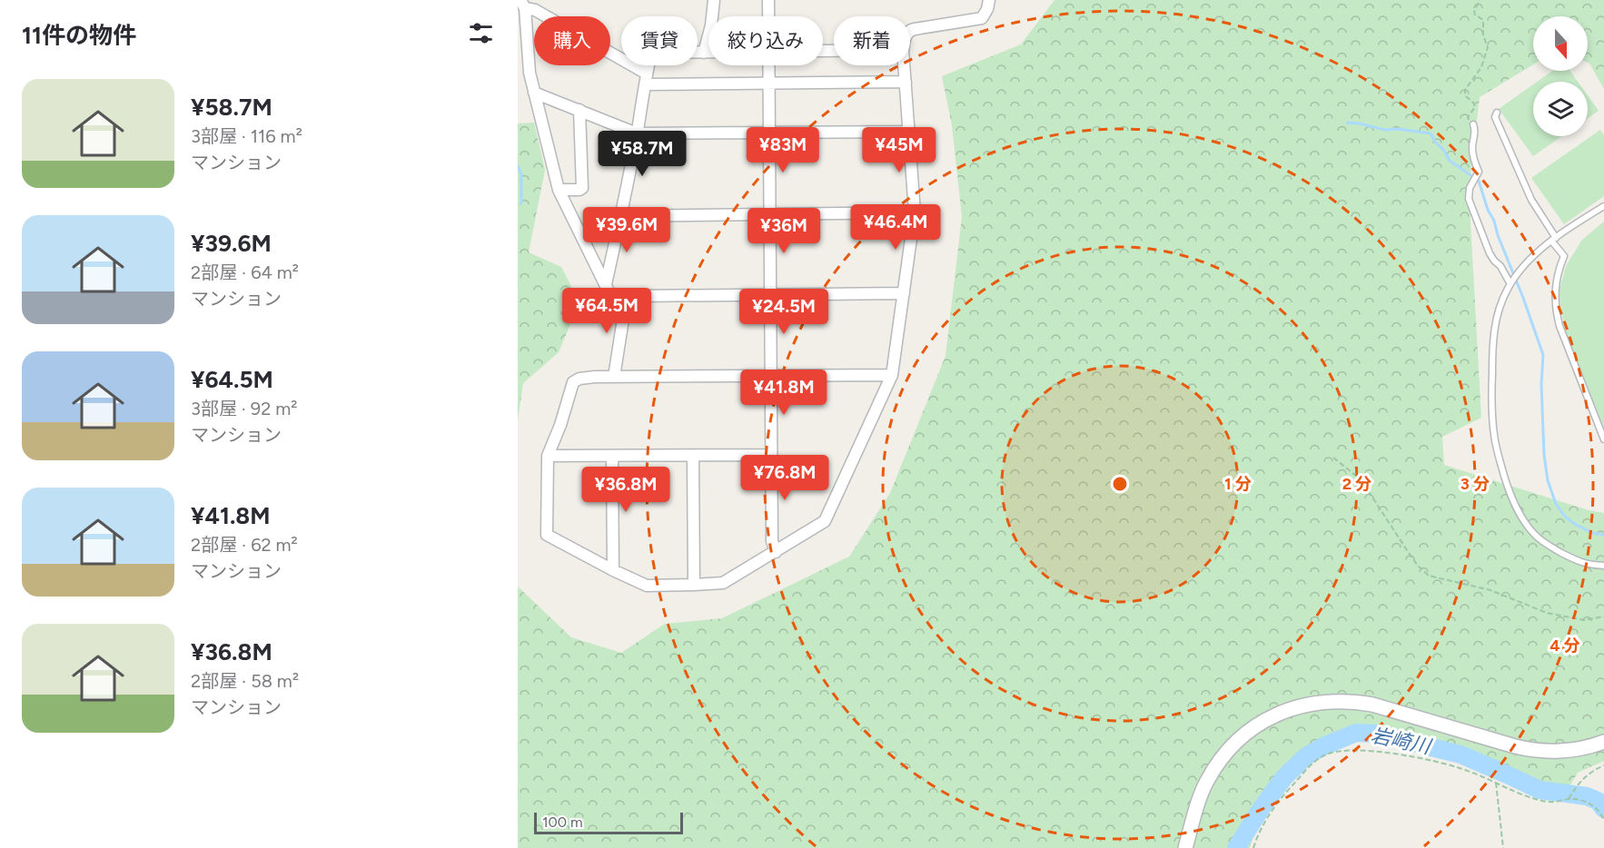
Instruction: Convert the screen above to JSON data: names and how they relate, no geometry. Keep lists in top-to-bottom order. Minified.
{"water":["岩崎川"],"scale_bar":"100 m","north":"bottom","page":{"heading":"11件の物件","chip":["購入","賃貸","絞り込み","新着"],"list":[{"name":"¥58.7M","note":"3部屋 · 116 m² · マンション"},{"name":"¥39.6M","note":"2部屋 · 64 m² · マンション"},{"name":"¥64.5M","note":"3部屋 · 92 m² · マンション"},{"name":"¥41.8M","note":"2部屋 · 62 m² · マンション"},{"name":"¥36.8M","note":"2部屋 · 58 m² · マンション"}],"price":["¥83M","¥45M","¥58.7M","¥46.4M","¥39.6M","¥36M","¥64.5M","¥24.5M","¥41.8M","¥76.8M","¥36.8M"],"scale":"100 m"},"rings":["1 分","2 分","3 分","4 分"]}
